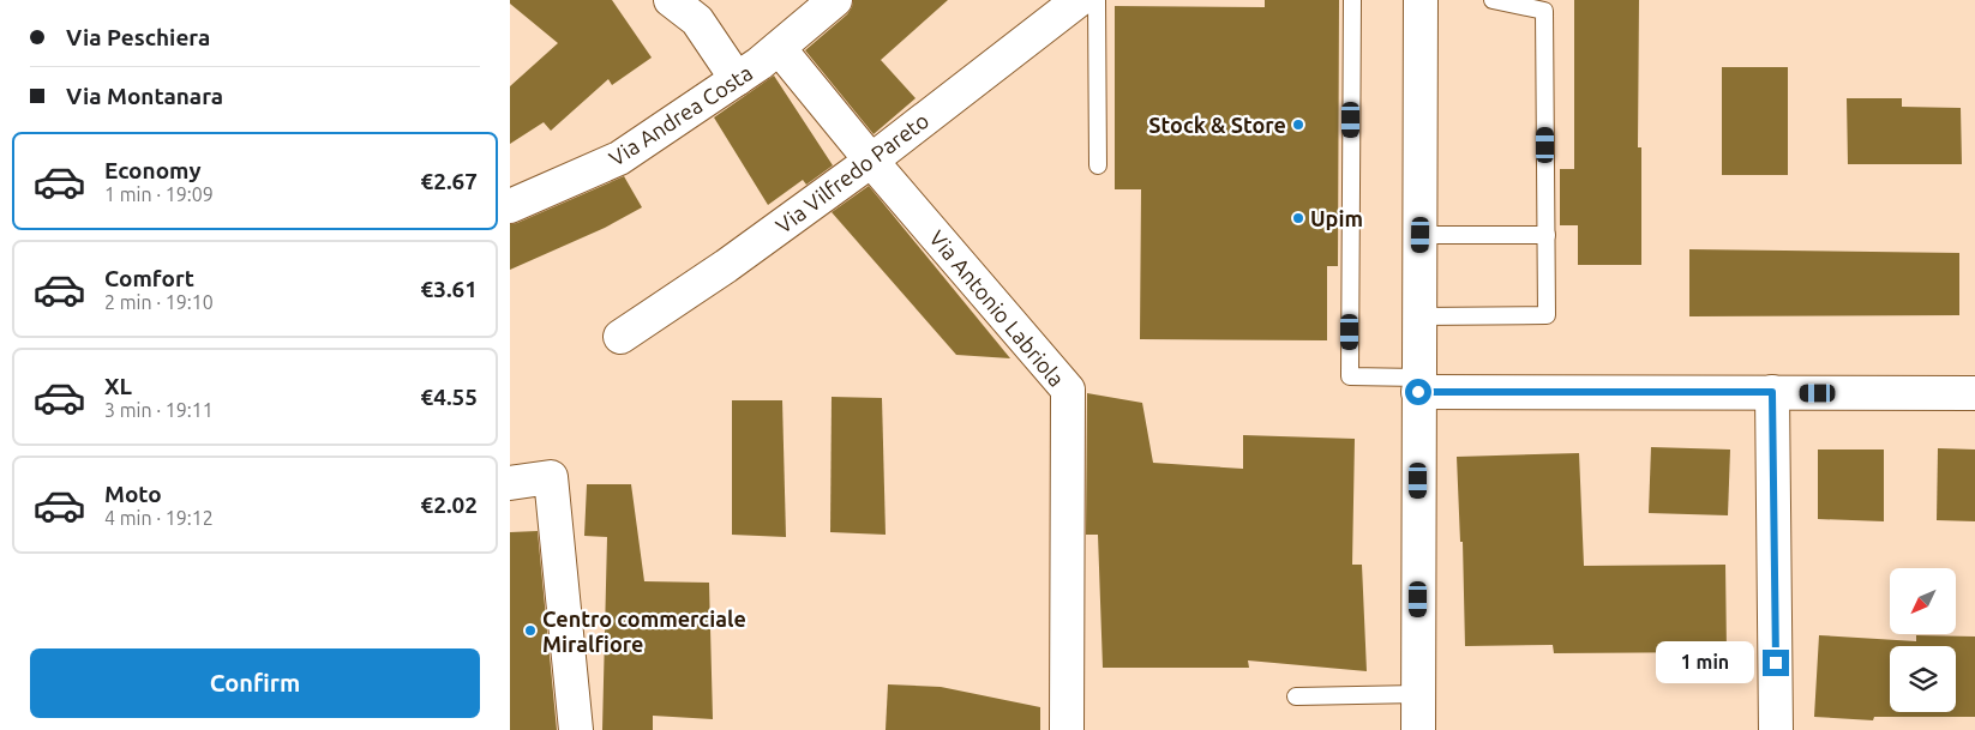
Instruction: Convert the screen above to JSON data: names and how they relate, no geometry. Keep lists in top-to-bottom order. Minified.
{"streets":{"street":["Via Andrea Costa","Via Vilfredo Pareto","Via Antonio Labriola"]},"crossings":[["Via Andrea Costa","Via Antonio Labriola"],["Via Vilfredo Pareto","Via Antonio Labriola"]],"places":["Stock & Store","Upim","Centro commerciale Miralfiore"],"north":"bottom left","page":{"banner":["Via Peschiera","Via Montanara"],"list":[{"name":"Economy","note":"1 min · 19:09","value":"€2.67"},{"name":"Comfort","note":"2 min · 19:10","value":"€3.61"},{"name":"XL","note":"3 min · 19:11","value":"€4.55"},{"name":"Moto","note":"4 min · 19:12","value":"€2.02"}],"buttons":"Confirm","bubble":"1 min"}}
